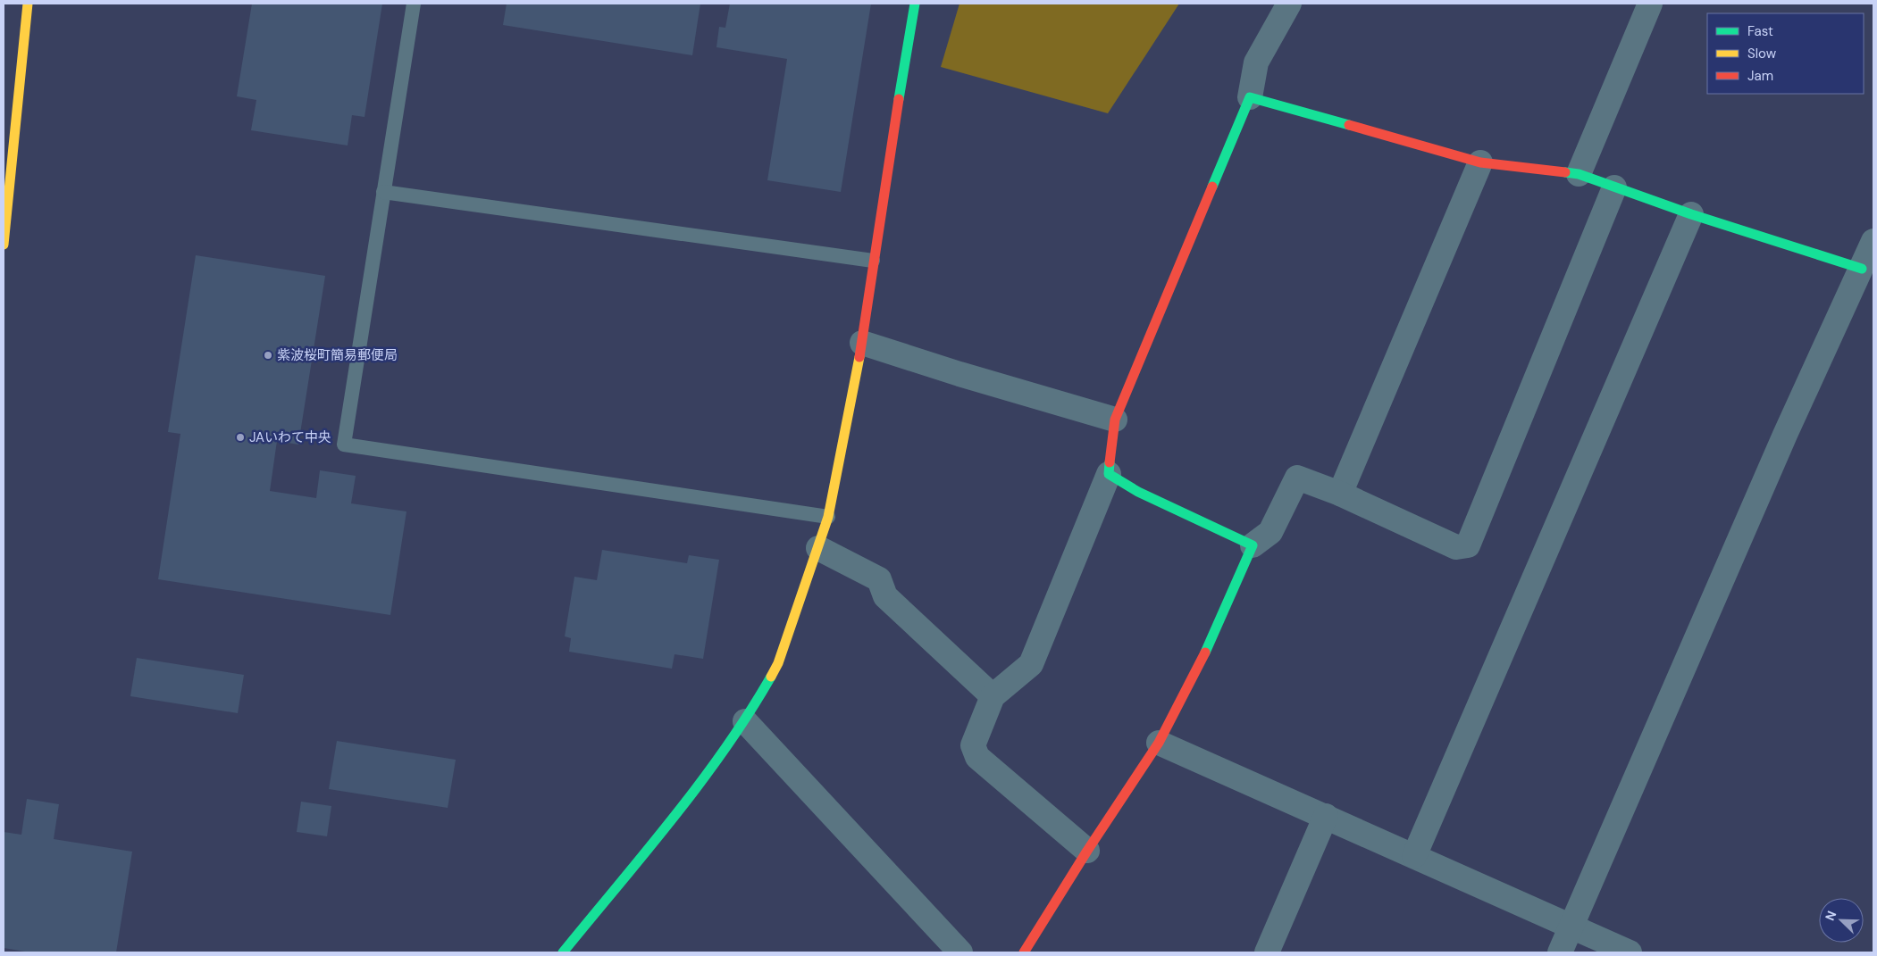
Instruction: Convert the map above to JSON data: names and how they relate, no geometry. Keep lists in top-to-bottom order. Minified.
{"places":["紫波桜町簡易郵便局","JAいわて中央"],"legend":["Fast","Slow","Jam"],"north":"top left"}
